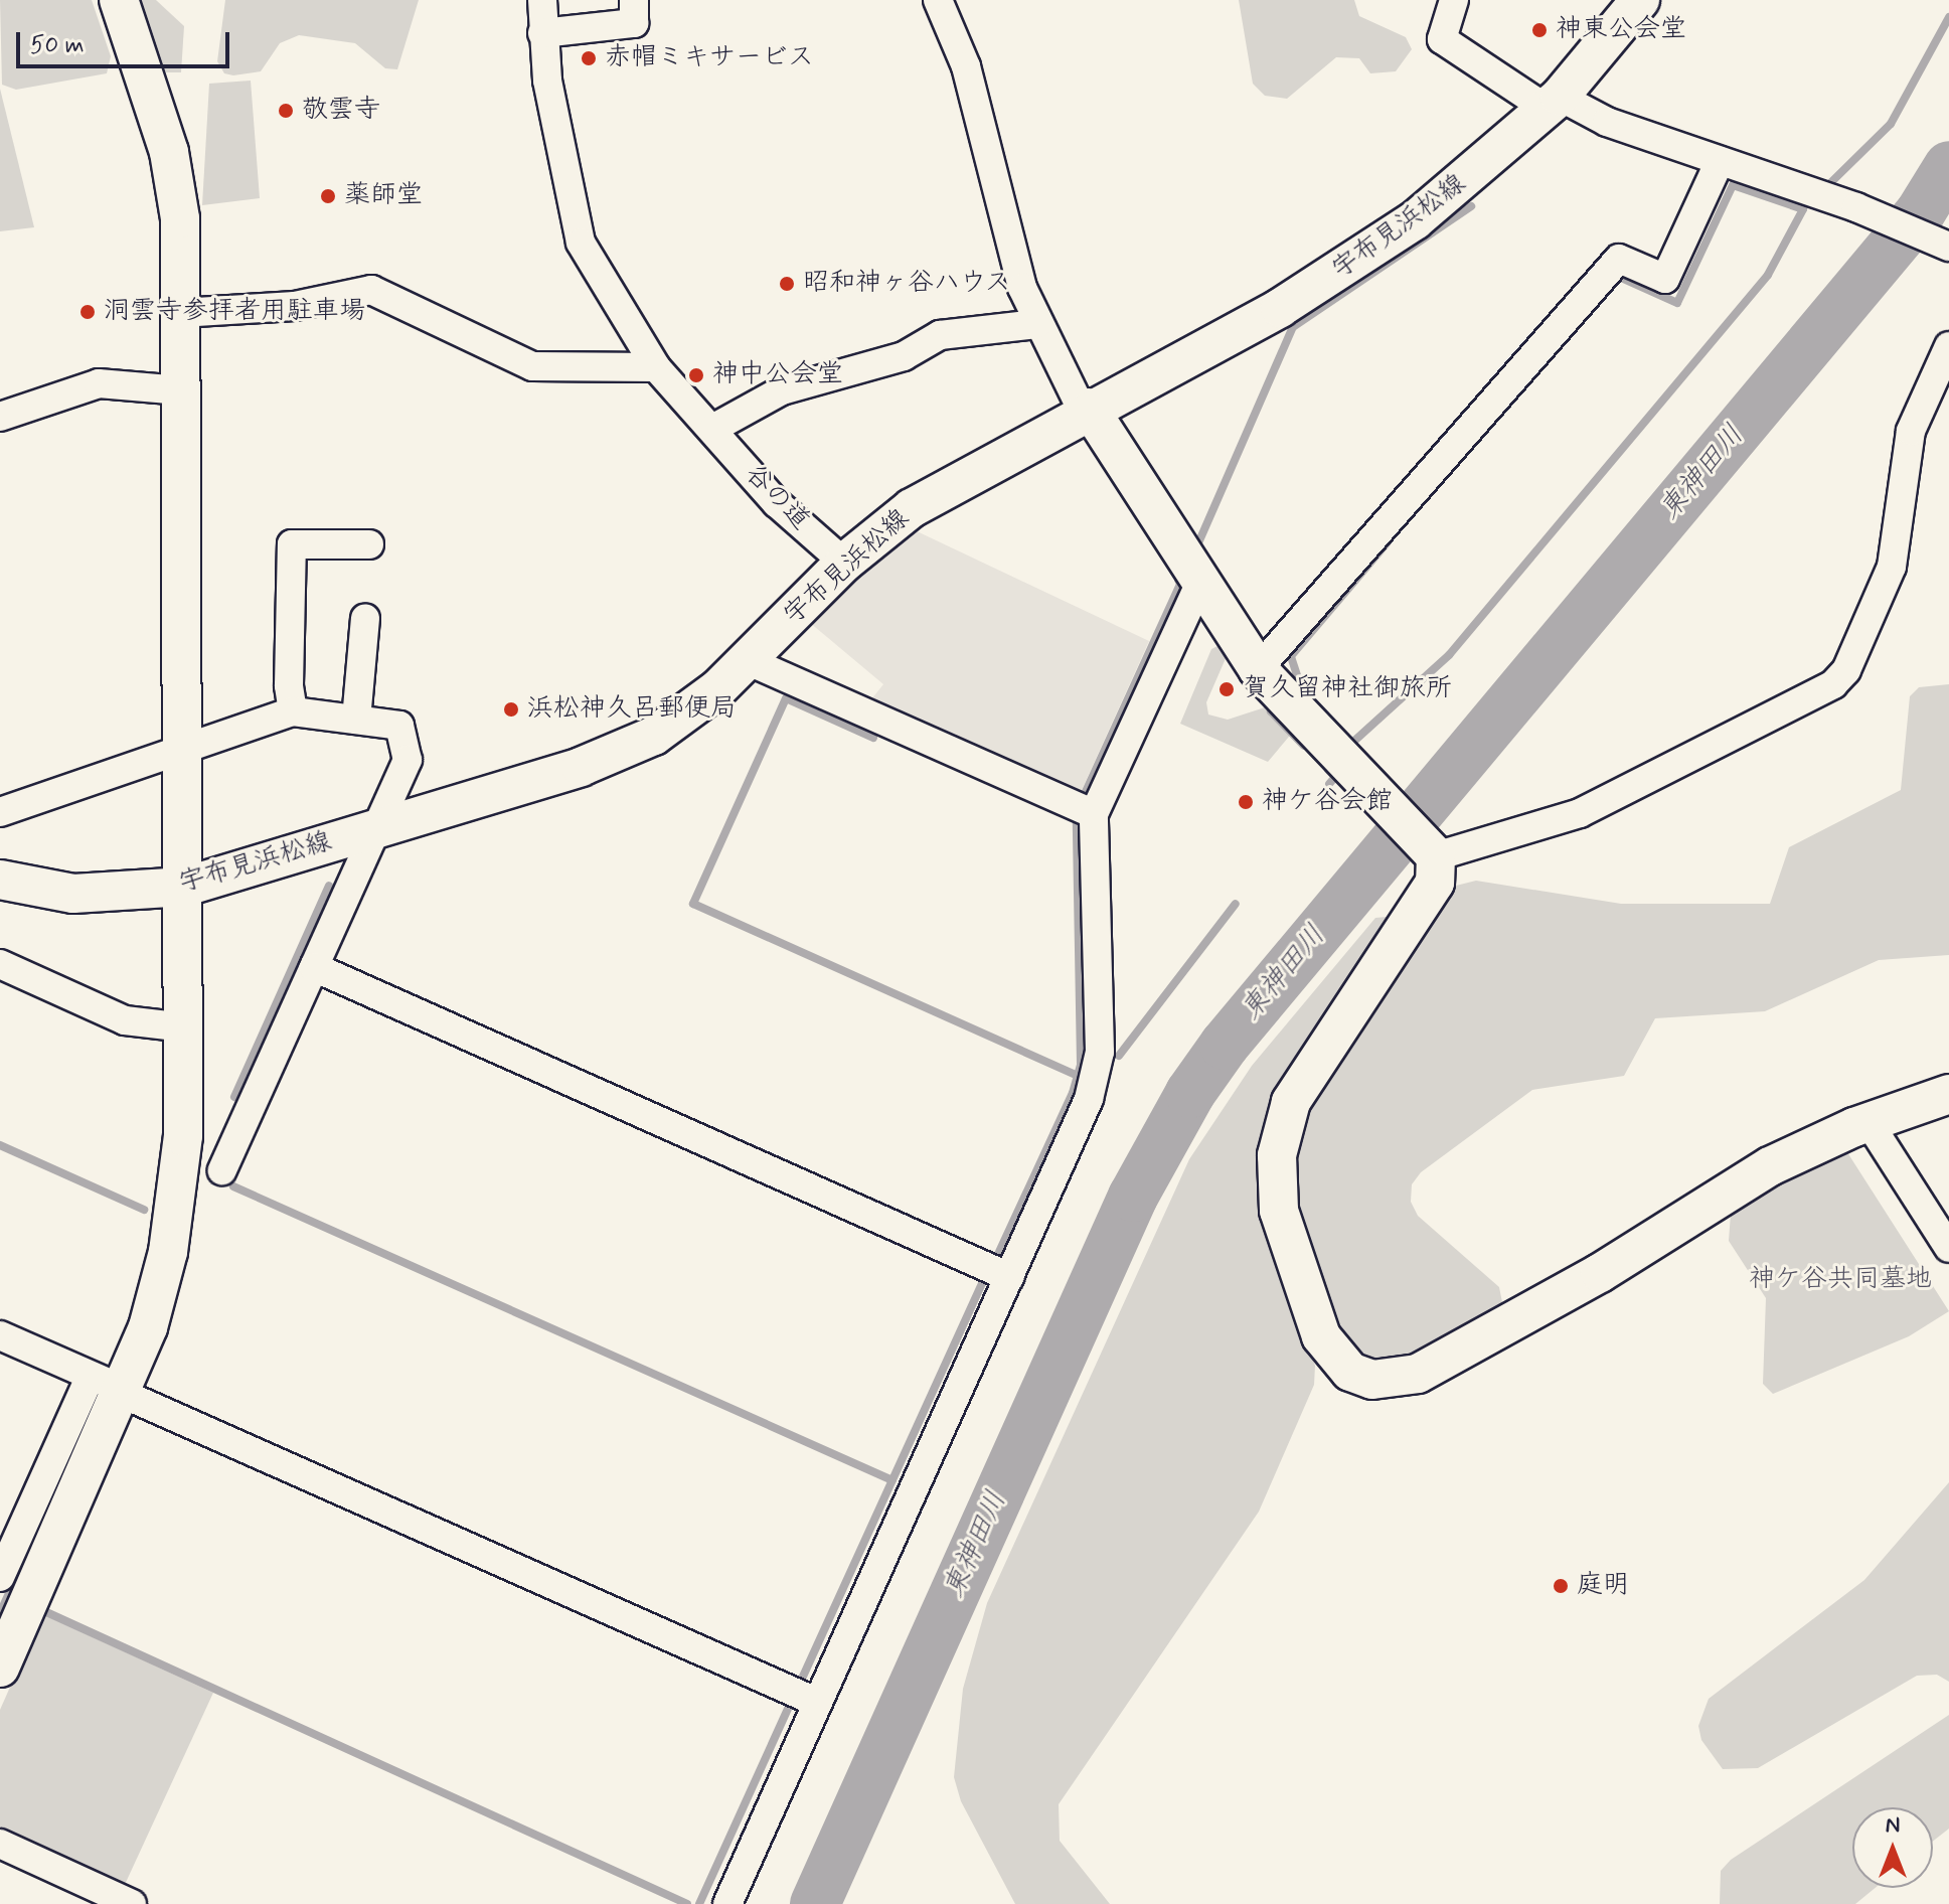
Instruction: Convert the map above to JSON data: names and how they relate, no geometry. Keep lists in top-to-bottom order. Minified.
{"streets":{"street":["宇布見浜松線","谷の道"]},"crossings":[["宇布見浜松線","谷の道"]],"water":["東神田川"],"parks":["神ケ谷共同墓地"],"places":["神東公会堂","赤帽ミキサービス","敬雲寺","薬師堂","昭和神ヶ谷ハウス","洞雲寺参拝者用駐車場","神中公会堂","賀久留神社御旅所","浜松神久呂郵便局","神ケ谷会館","庭明"],"scale_bar":"50 m","north":"top"}
